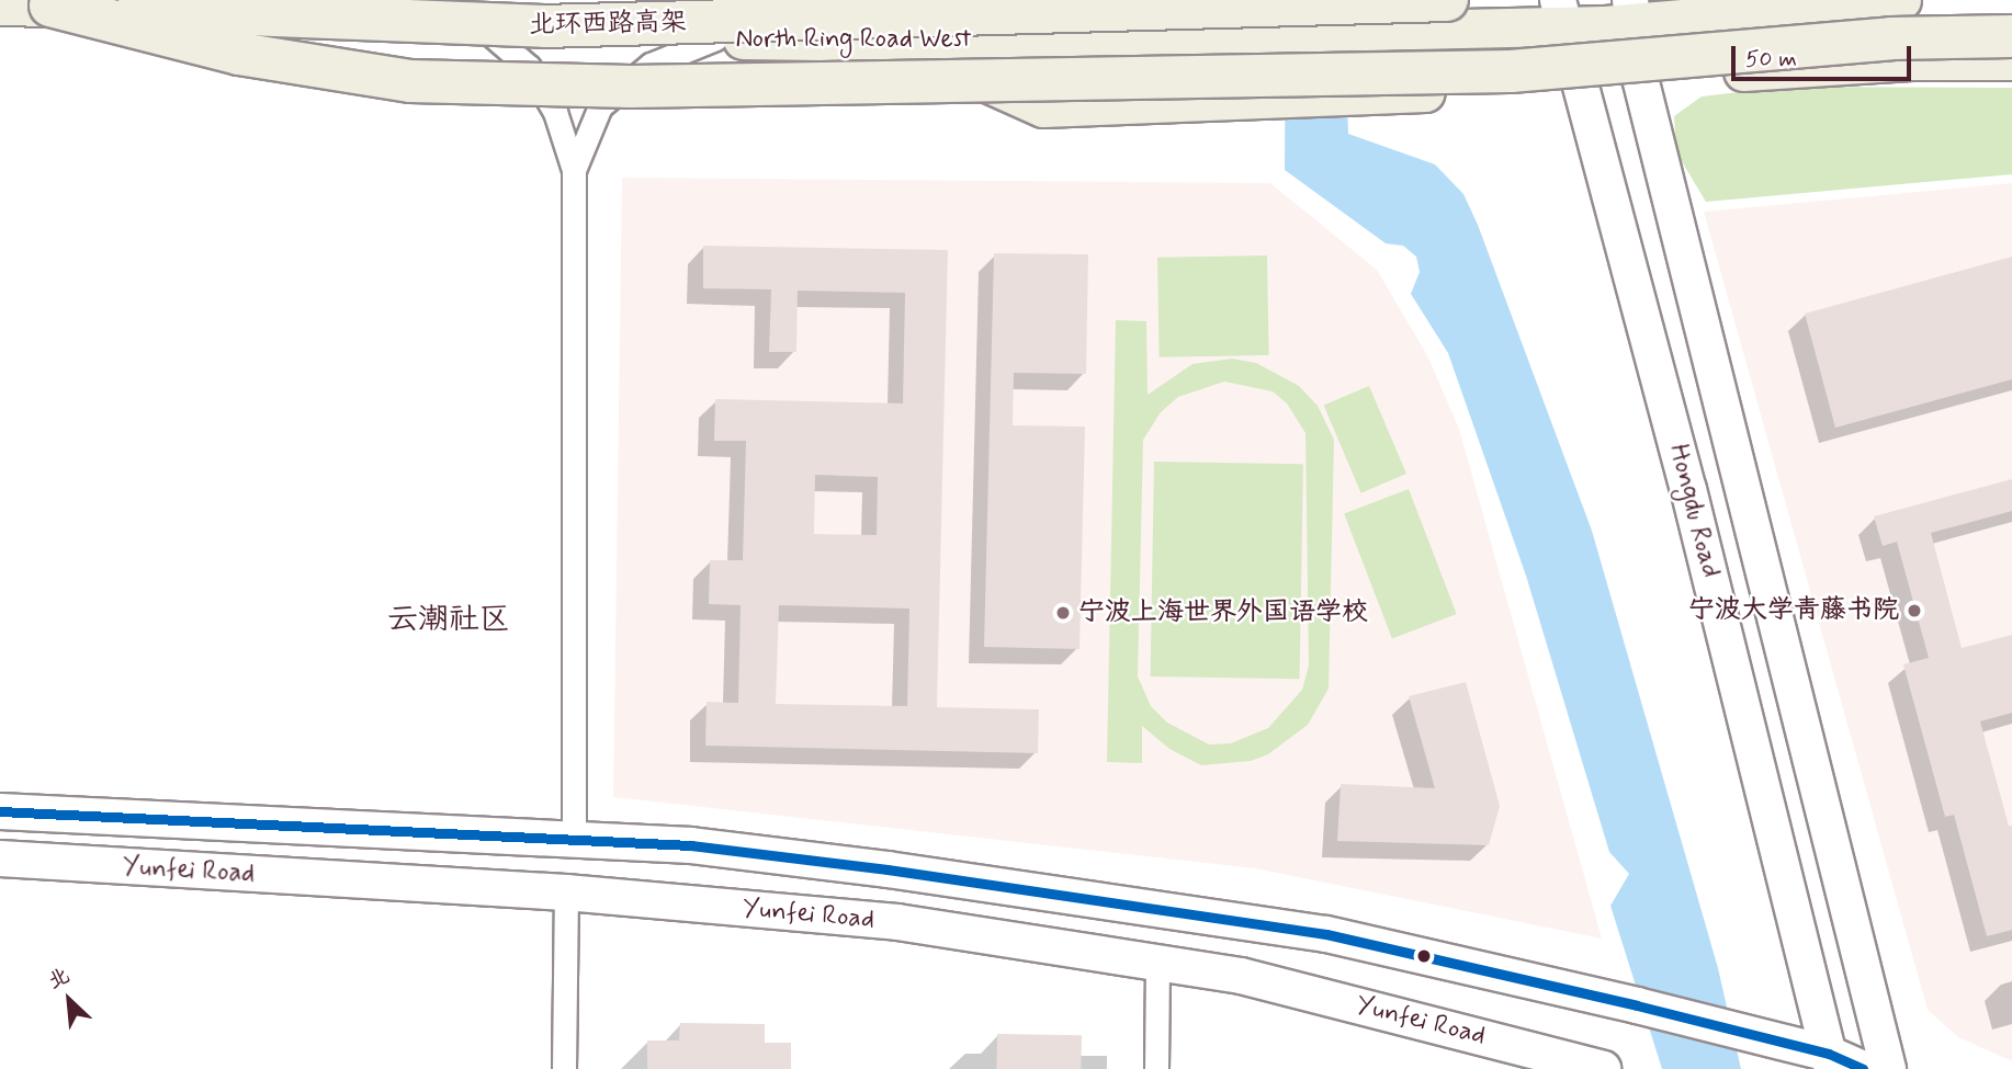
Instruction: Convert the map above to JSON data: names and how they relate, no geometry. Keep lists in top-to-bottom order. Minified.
{"streets":{"highway":["北环西路高架"],"main road":["North Ring Road West","Hongdu Road","Yunfei Road"]},"crossings":[["North Ring Road West","Hongdu Road"],["Hongdu Road","Yunfei Road"]],"districts":["云潮社区"],"places":["宁波大学青藤书院","宁波上海世界外国语学校"],"scale_bar":"50 m","north":"top left"}
